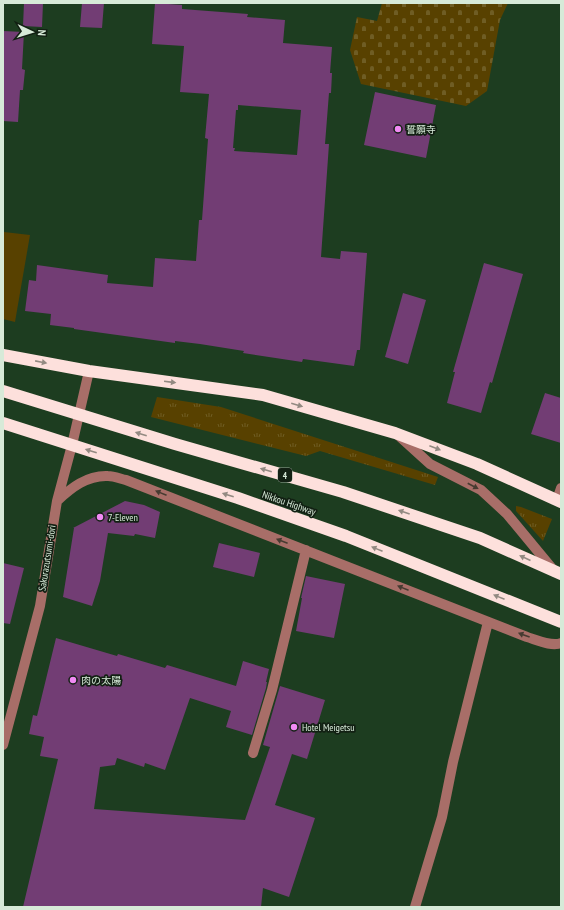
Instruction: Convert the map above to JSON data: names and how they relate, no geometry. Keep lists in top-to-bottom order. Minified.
{"streets":{"highway":["4","Nikkou Highway"],"street":["Sakurazutsumi-dori"]},"crossings":[["Nikkou Highway","Sakurazutsumi-dori"]],"places":["誓願寺","7-Eleven","肉の太陽","Hotel Meigetsu"],"north":"right"}
